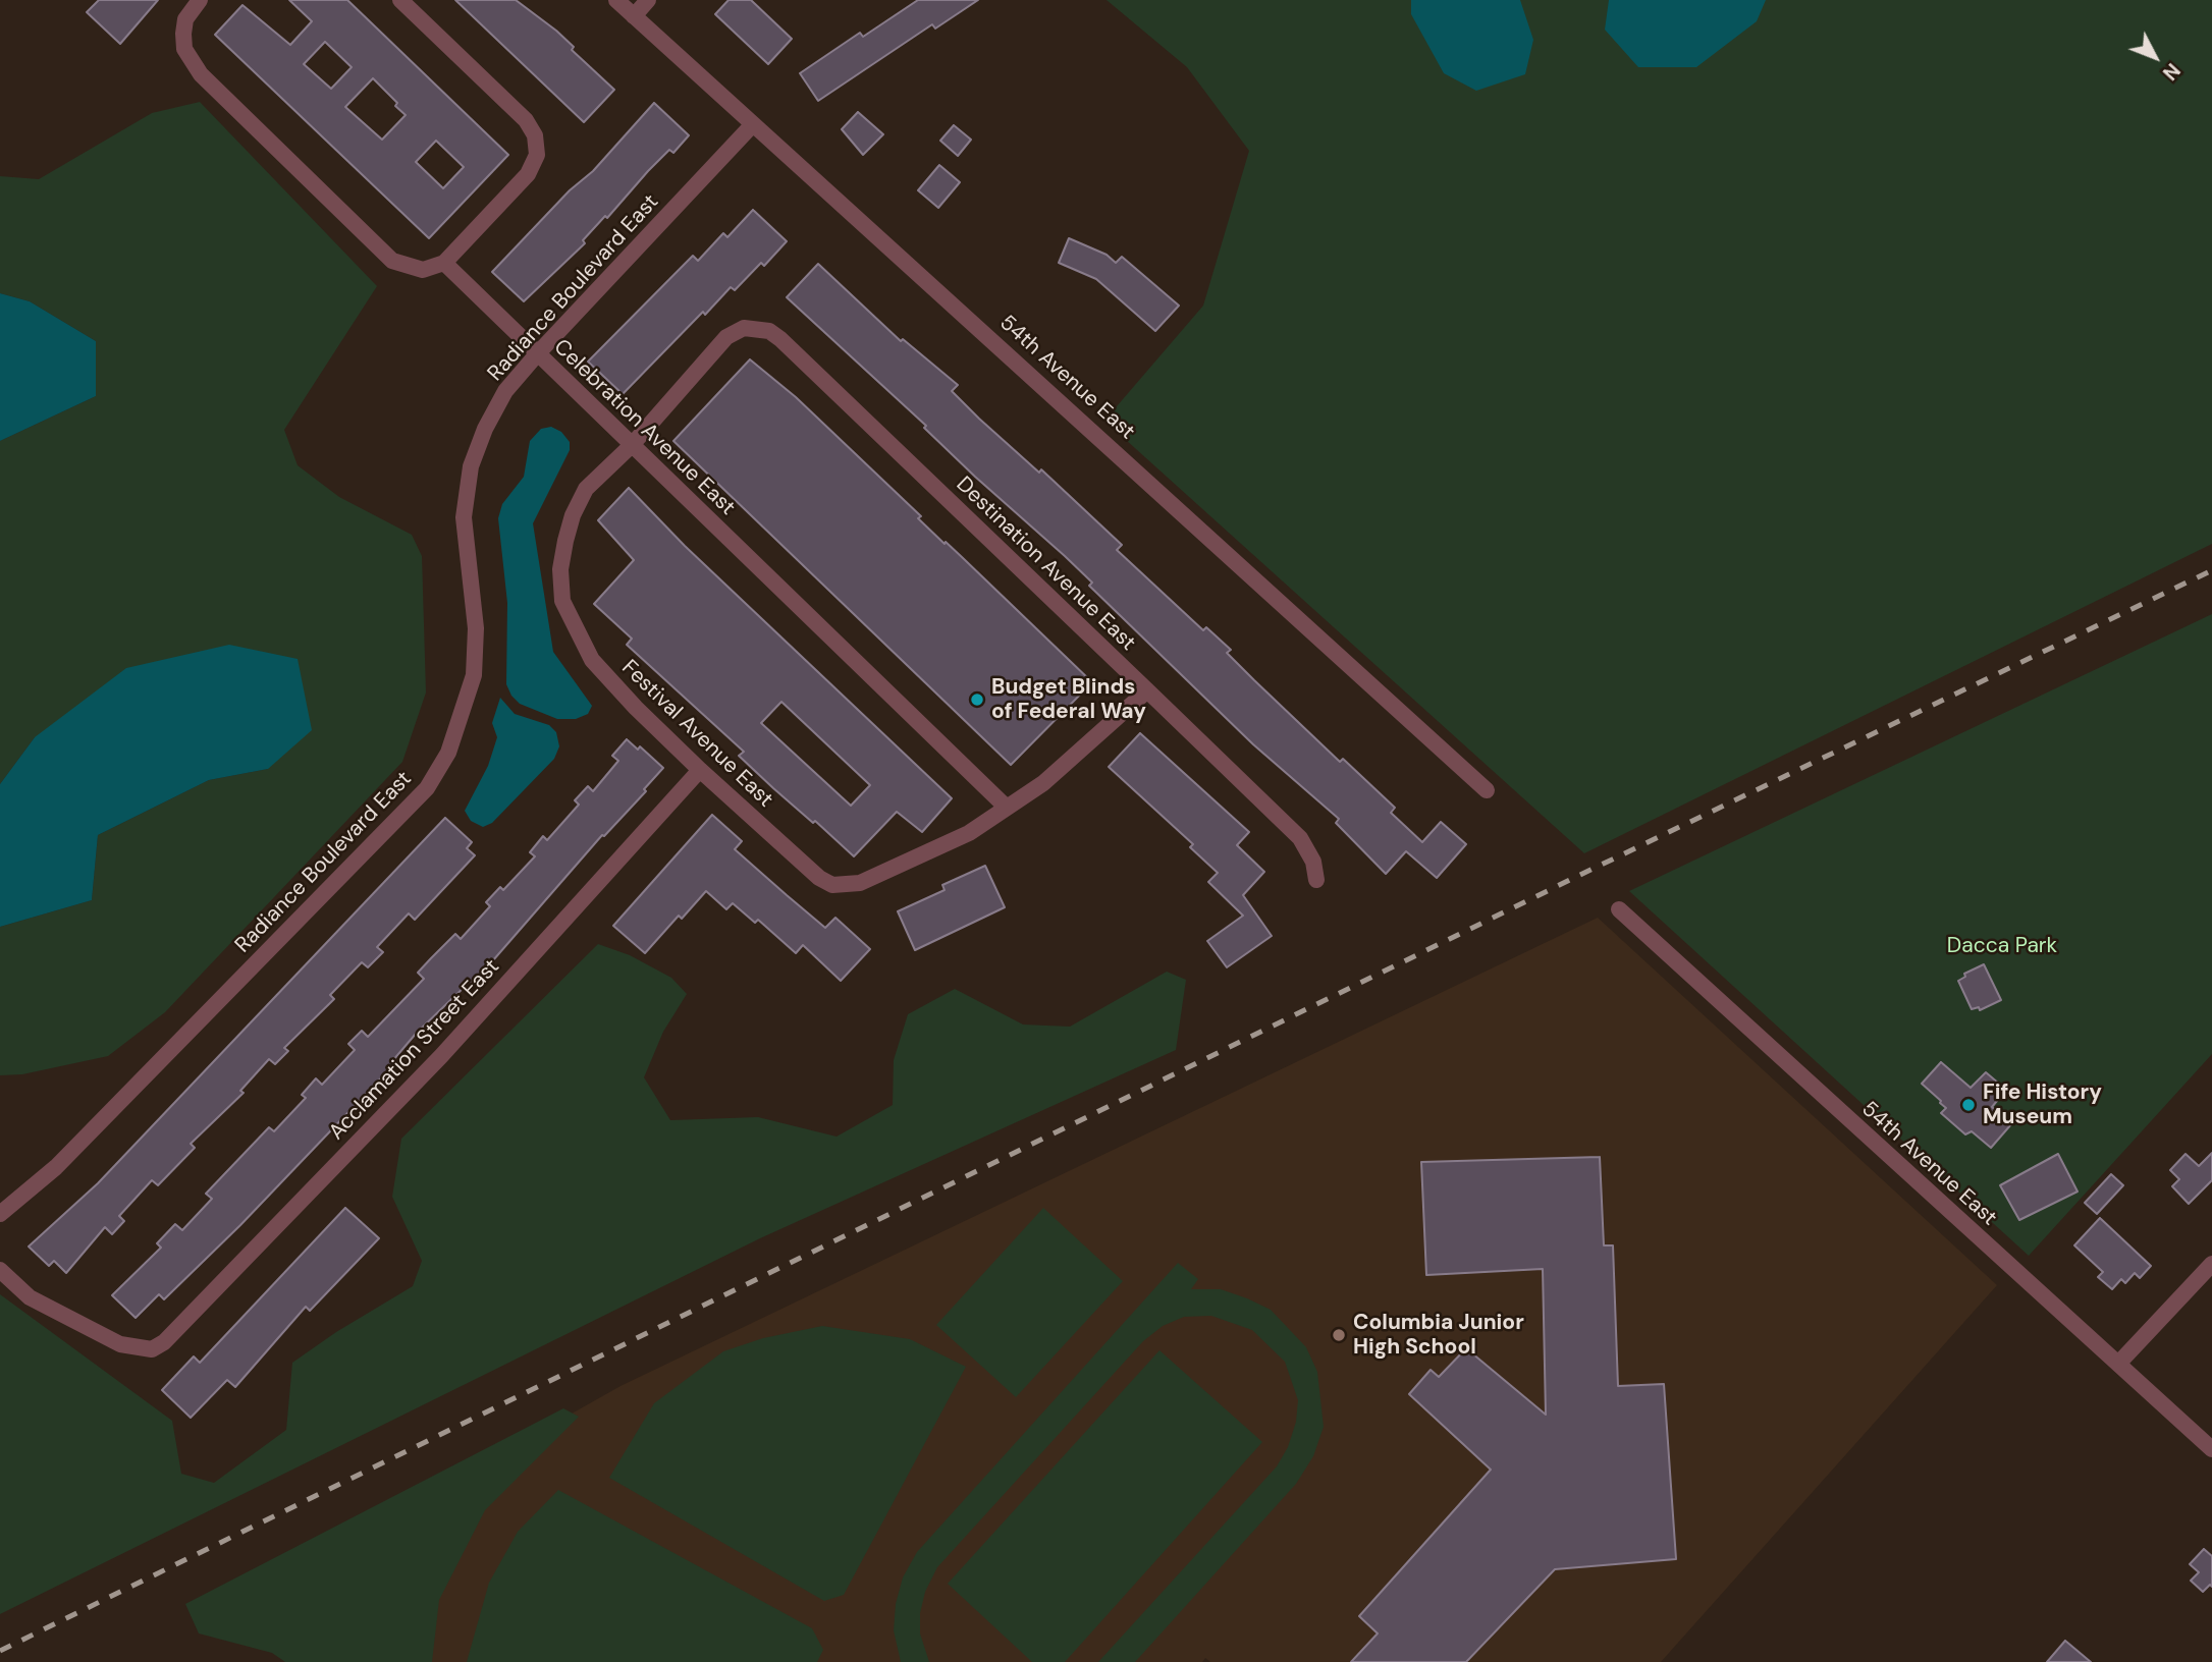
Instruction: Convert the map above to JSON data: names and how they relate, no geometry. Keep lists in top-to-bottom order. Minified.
{"streets":{"street":["Radiance Boulevard East","54th Avenue East","Celebration Avenue East","Destination Avenue East","Festival Avenue East","Acclamation Street East"]},"crossings":[["Radiance Boulevard East","54th Avenue East"],["Radiance Boulevard East","Celebration Avenue East"],["Celebration Avenue East","Festival Avenue East"],["Destination Avenue East","Festival Avenue East"],["Festival Avenue East","Acclamation Street East"]],"parks":["Dacca Park"],"places":["Budget Blinds of Federal Way","Fife History Museum","Columbia Junior High School"],"north":"bottom right"}
